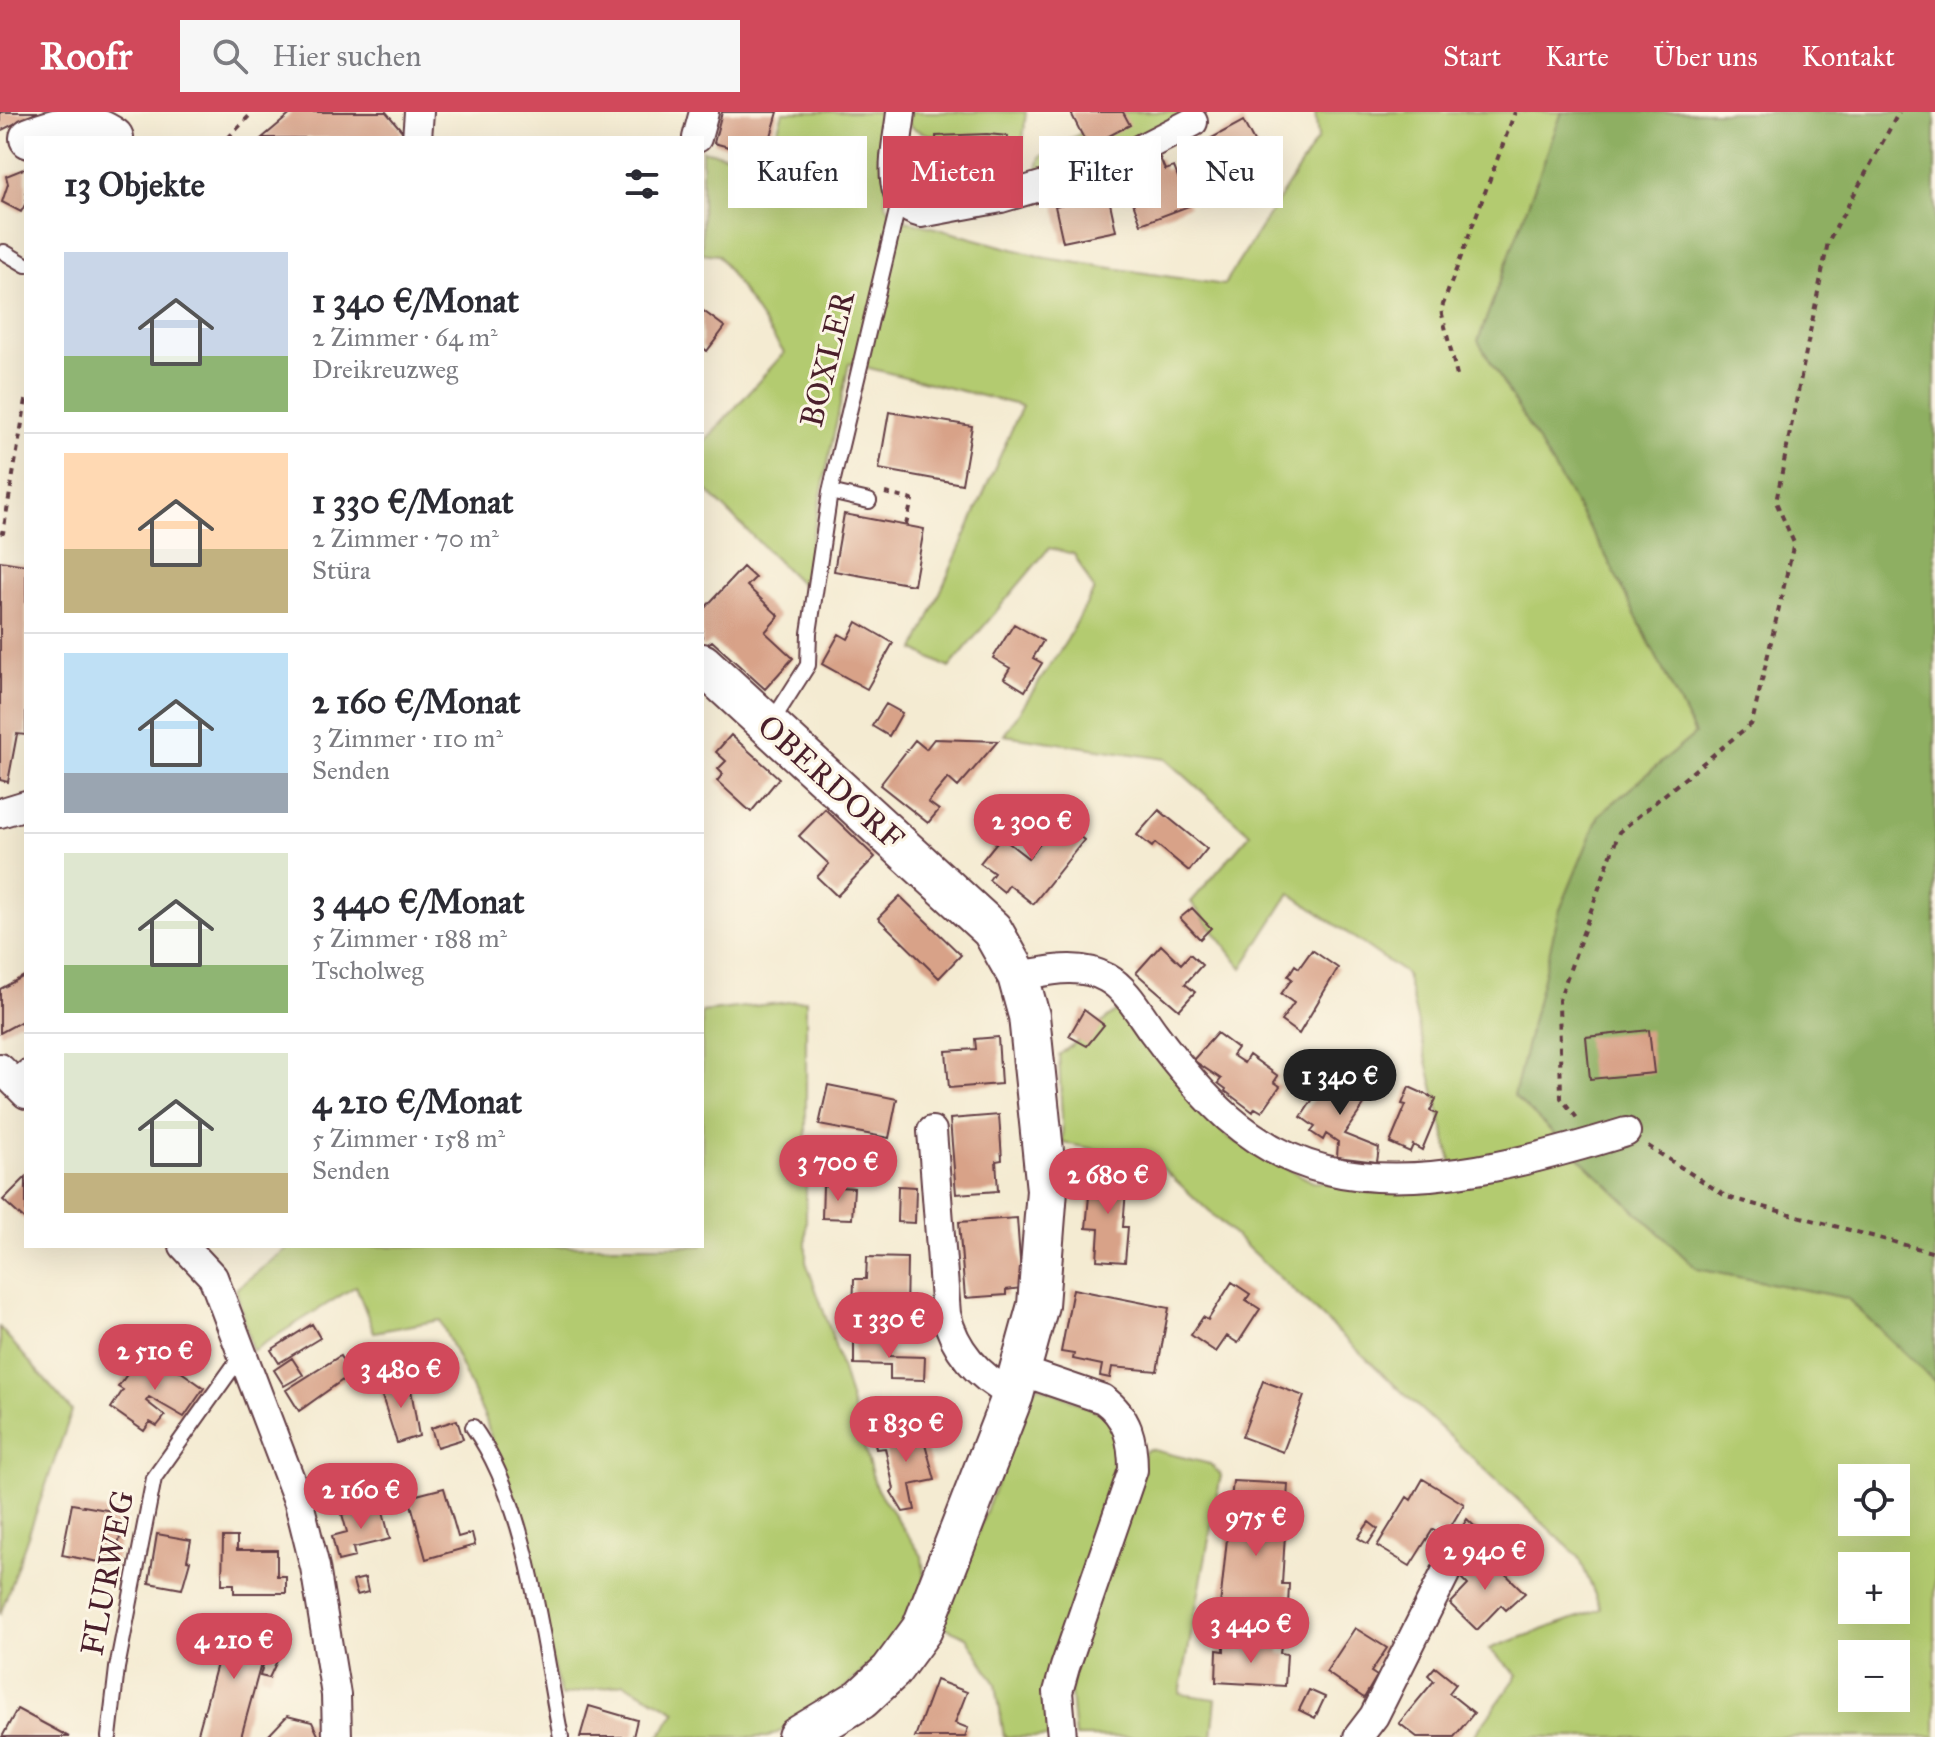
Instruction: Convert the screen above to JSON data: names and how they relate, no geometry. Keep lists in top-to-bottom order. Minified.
{"streets":{"main road":["OBERDORF"],"street":["BOXLER"],"lane":["FLURWEG"]},"crossings":[["BOXLER","OBERDORF"]],"page":{"header":"Roofr","search":"Hier suchen","nav":["Start","Karte","Über uns","Kontakt"],"chip":["Kaufen","Mieten","Filter","Neu"],"heading":"13 Objekte","list":[{"name":"1 340 €/Monat","note":"2 Zimmer · 64 m² · Dreikreuzweg"},{"name":"1 330 €/Monat","note":"2 Zimmer · 70 m² · Stüra"},{"name":"2 160 €/Monat","note":"3 Zimmer · 110 m² · Senden"},{"name":"3 440 €/Monat","note":"5 Zimmer · 188 m² · Tscholweg"},{"name":"4 210 €/Monat","note":"5 Zimmer · 158 m² · Senden"}],"price":["2 300 €","1 340 €","3 700 €","2 680 €","1 330 €","2 510 €","3 480 €","1 830 €","2 160 €","975 €","2 940 €","3 440 €","4 210 €"],"map_buttons":["+","−"]}}
